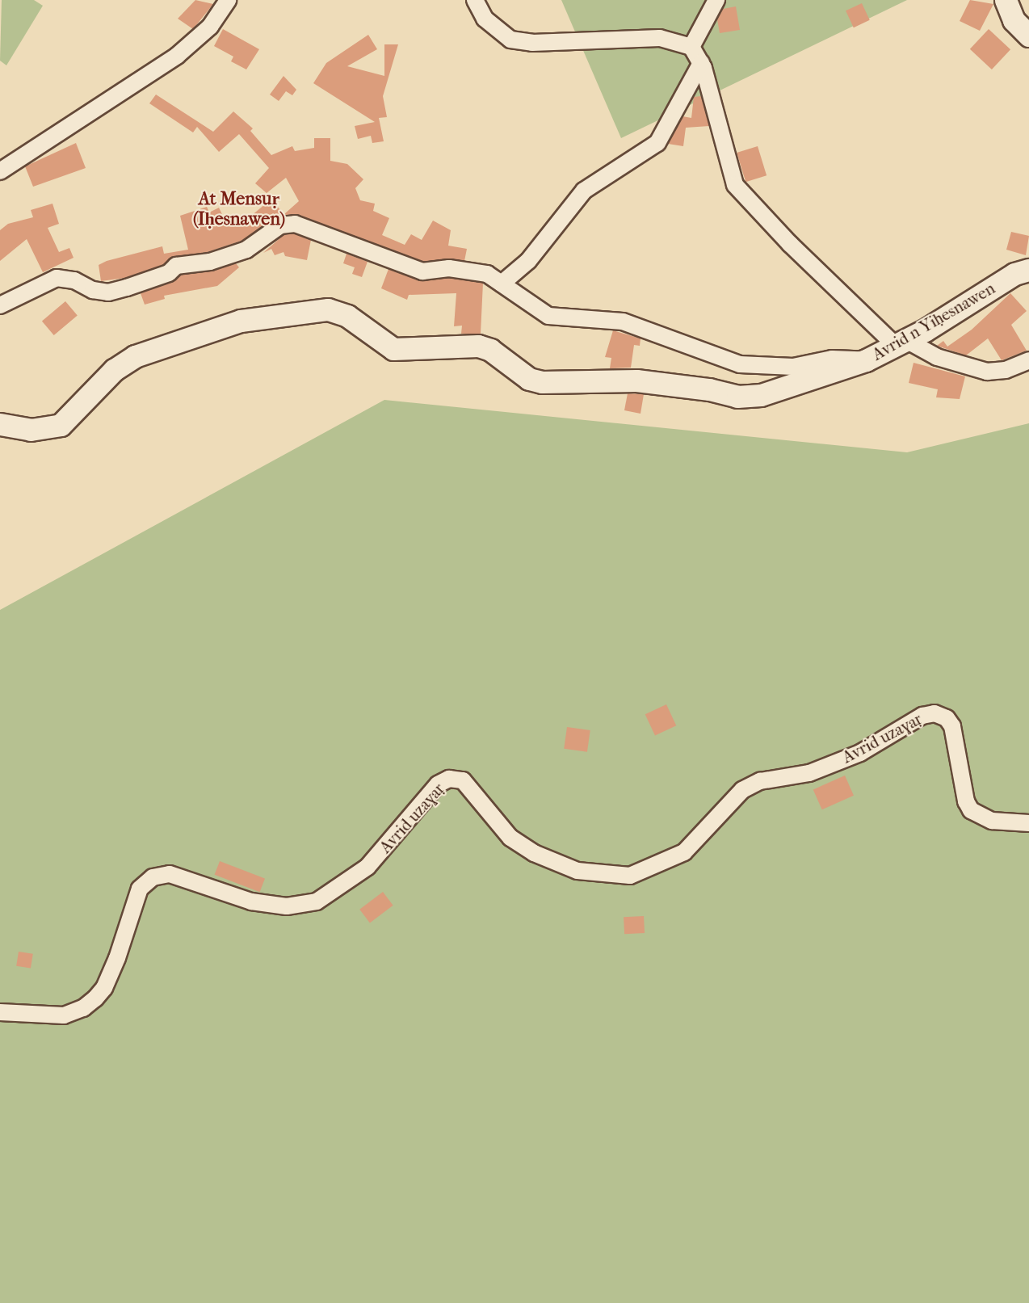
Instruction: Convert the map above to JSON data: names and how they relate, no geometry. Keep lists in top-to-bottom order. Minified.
{"streets":{"street":["Avrid n Yiḥesnawen","Avrid uzaɣaṛ"]},"districts":["At Mensuṛ (Iḥesnawen)"]}
